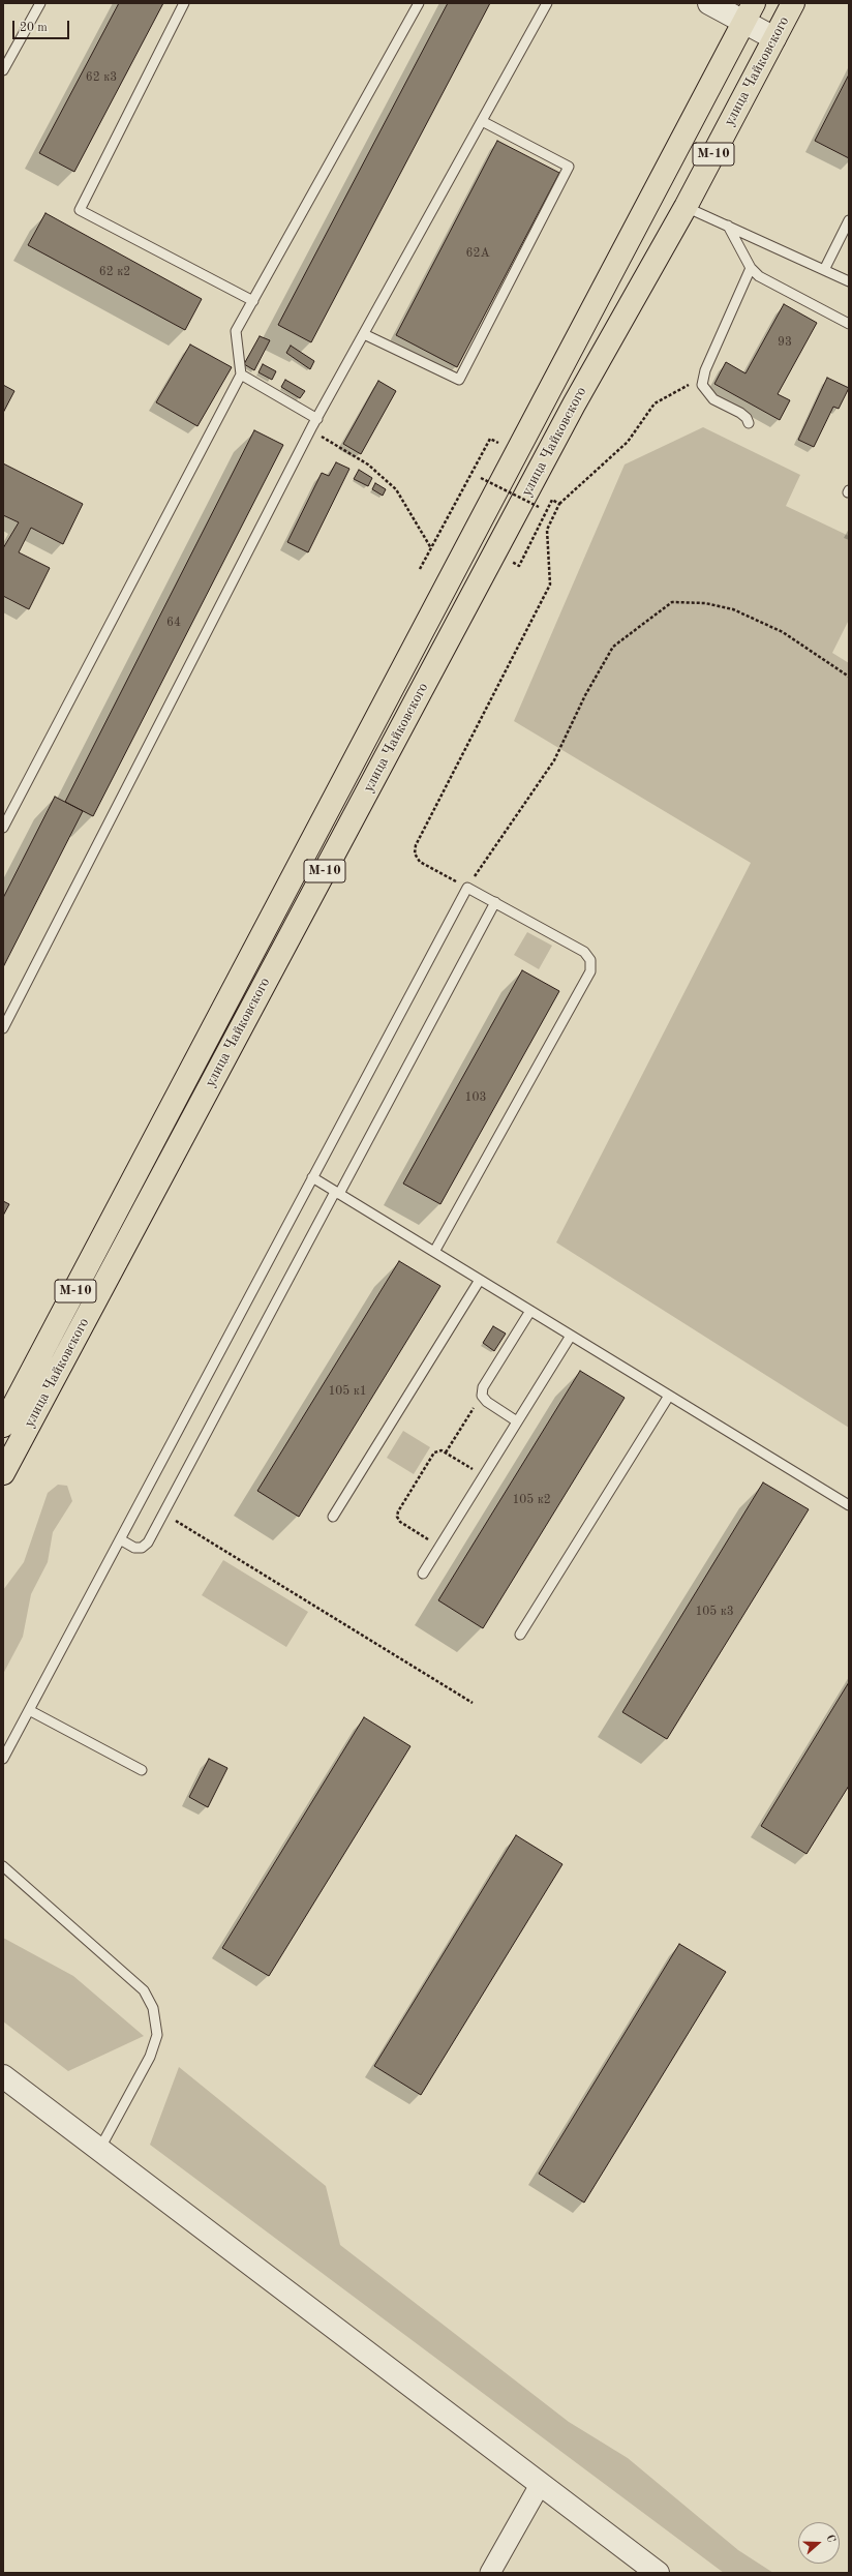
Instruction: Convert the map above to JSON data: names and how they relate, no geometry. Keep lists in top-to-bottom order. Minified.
{"streets":{"highway":["улица Чайковского","М-10"]},"house_numbers":["62 к3","62А","62 к2","93","64","103","105 к1","105 к2","105 к3"],"scale_bar":"20 m","north":"right"}
